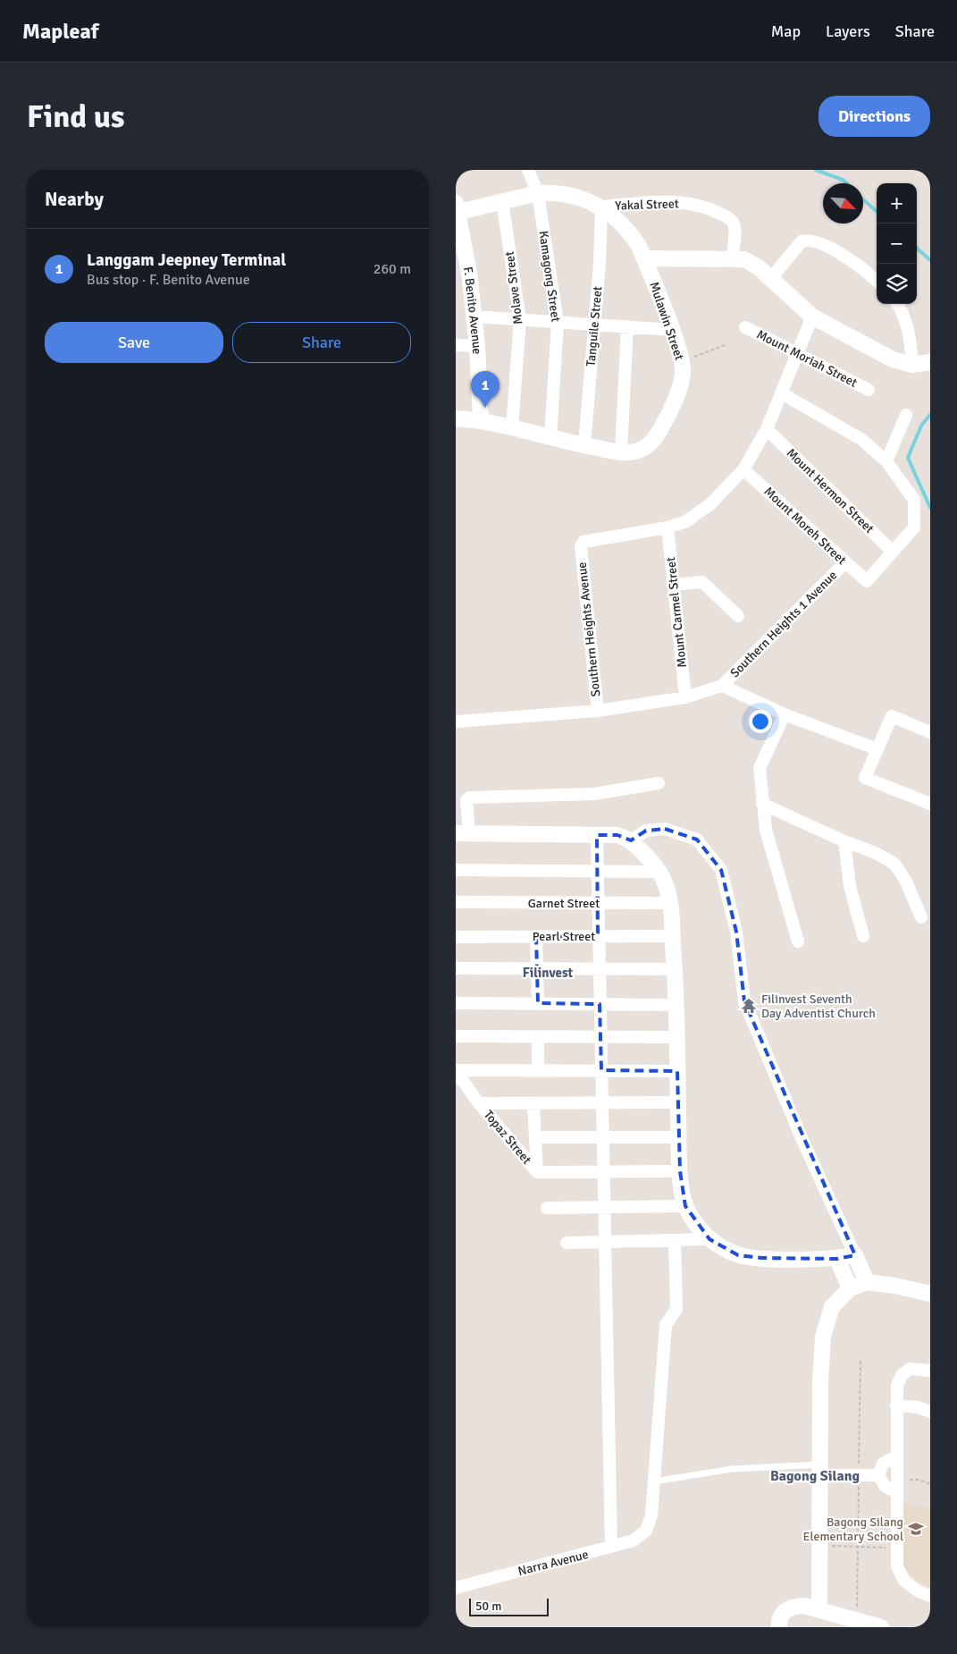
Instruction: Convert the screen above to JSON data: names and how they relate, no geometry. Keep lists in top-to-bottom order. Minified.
{"streets":{"street":["Yakal Street","Kamagong Street","Molave Street","F. Benito Avenue","Mulawin Street","Tanguile Street","Mount Moriah Street","Mount Hermon Street","Mount Moreh Street","Mount Carmel Street","Southern Heights 1 Avenue","Southern Heights Avenue","Garnet Street","Pearl Street","Topaz Street","Narra Avenue"]},"crossings":[["Yakal Street","Mulawin Street"],["Yakal Street","Tanguile Street"],["Kamagong Street","Mulawin Street"],["Molave Street","Mulawin Street"],["F. Benito Avenue","Mulawin Street"],["Mulawin Street","Tanguile Street"],["Mount Moriah Street","Southern Heights Avenue"],["Mount Hermon Street","Mount Moreh Street"],["Mount Hermon Street","Southern Heights Avenue"],["Mount Moreh Street","Southern Heights 1 Avenue"],["Mount Moreh Street","Southern Heights Avenue"],["Mount Carmel Street","Southern Heights Avenue"]],"districts":["Filinvest","Bagong Silang"],"places":{"temple":["Filinvest Seventh Day Adventist Church"],"school or university":["Bagong Silang Elementary School"]},"scale_bar":"50 m","north":"bottom right","page":{"header":"Mapleaf","nav":["Map","Layers","Share"],"buttons":["Directions",["Save","Share"]],"title":"Find us","heading":"Nearby","map_buttons":["+","−"],"list":[{"mark":"1","name":"Langgam Jeepney Terminal","note":"Bus stop · F. Benito Avenue","value":"260 m"}],"pins":"1","scale":"50 m"}}
